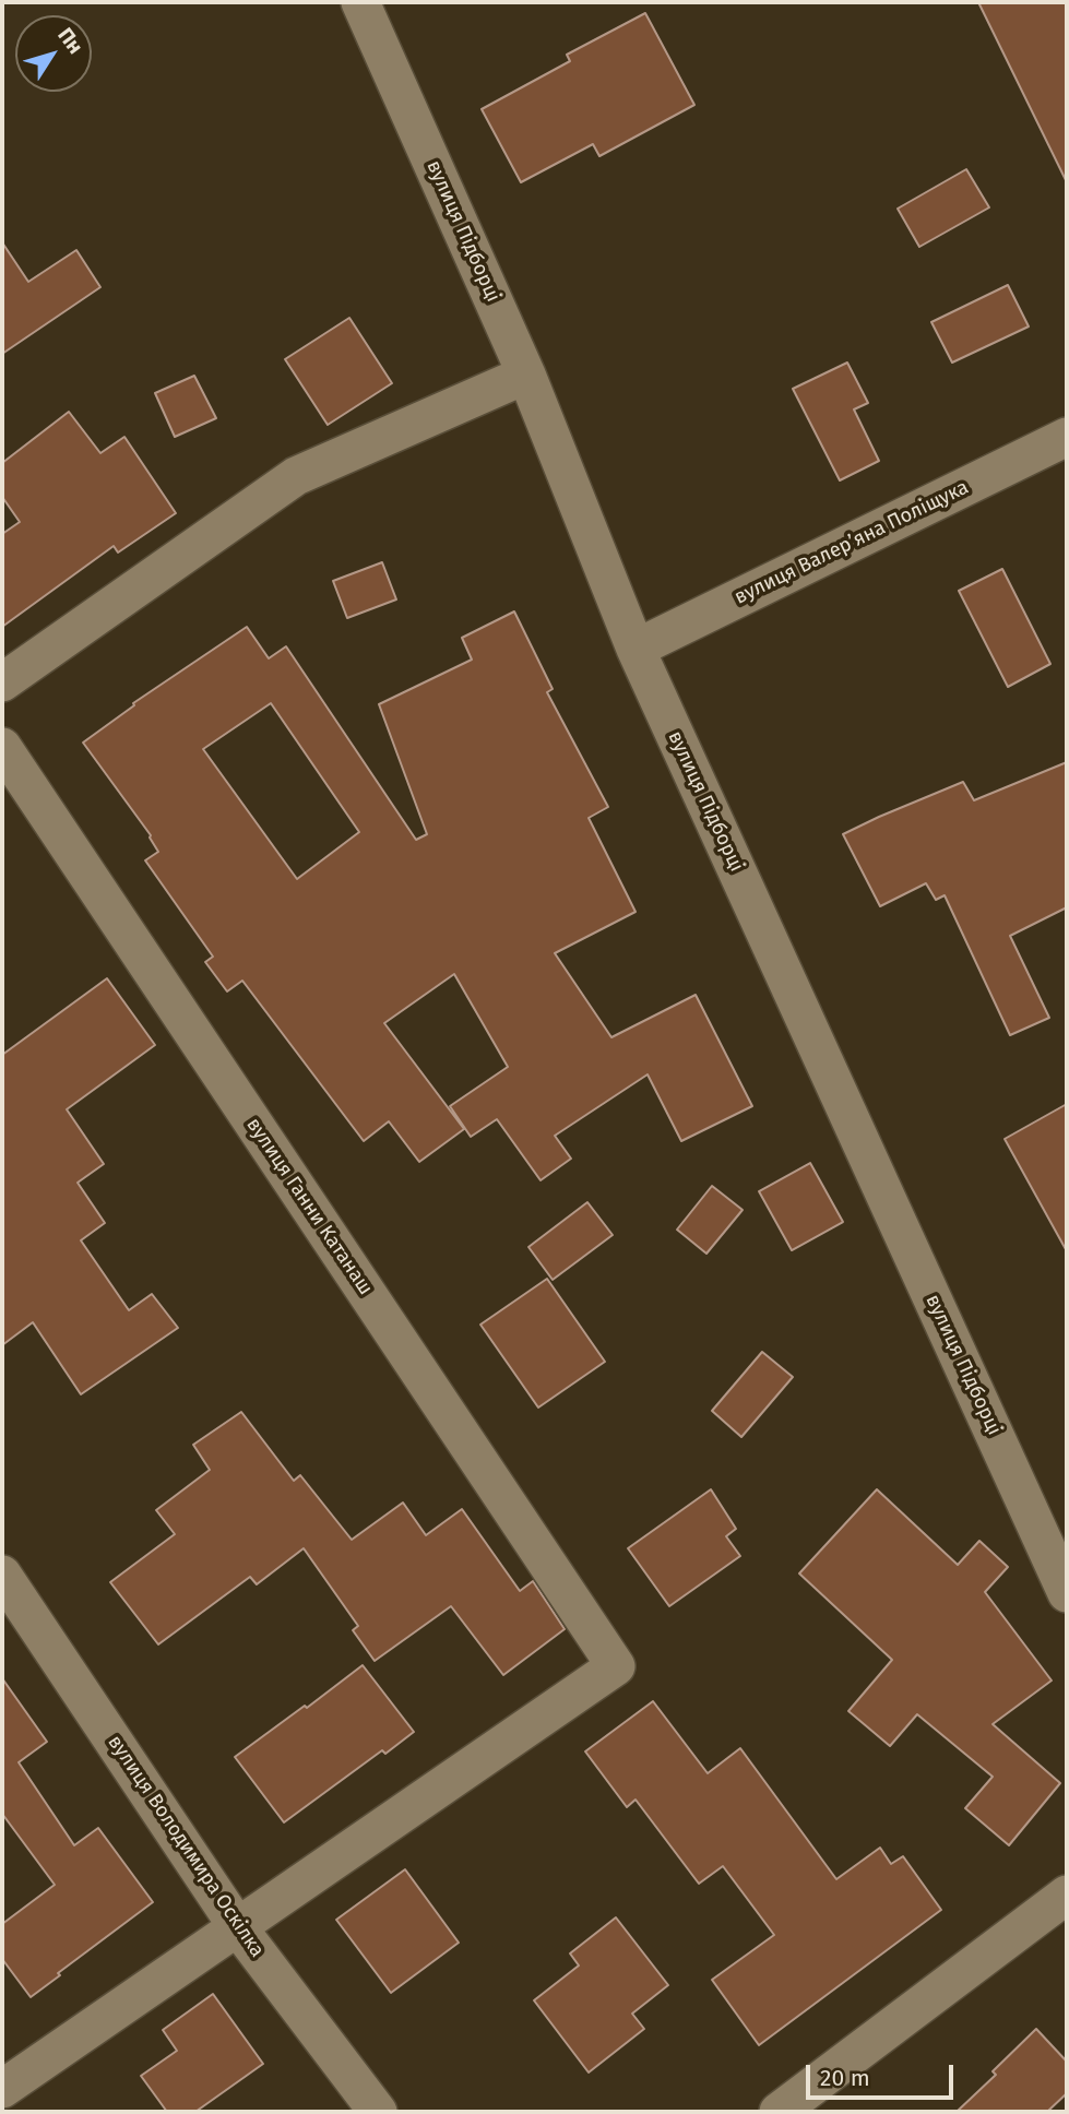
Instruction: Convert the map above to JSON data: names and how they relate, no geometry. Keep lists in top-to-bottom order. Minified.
{"streets":{"street":["вулиця Підборці","вулиця Валерʼяна Поліщука","вулиця Ганни Катанаш","вулиця Володимира Оскілка"]},"crossings":[["вулиця Підборці","вулиця Валерʼяна Поліщука"],["вулиця Ганни Катанаш","вулиця Володимира Оскілка"]],"scale_bar":"20 m","north":"top right"}
